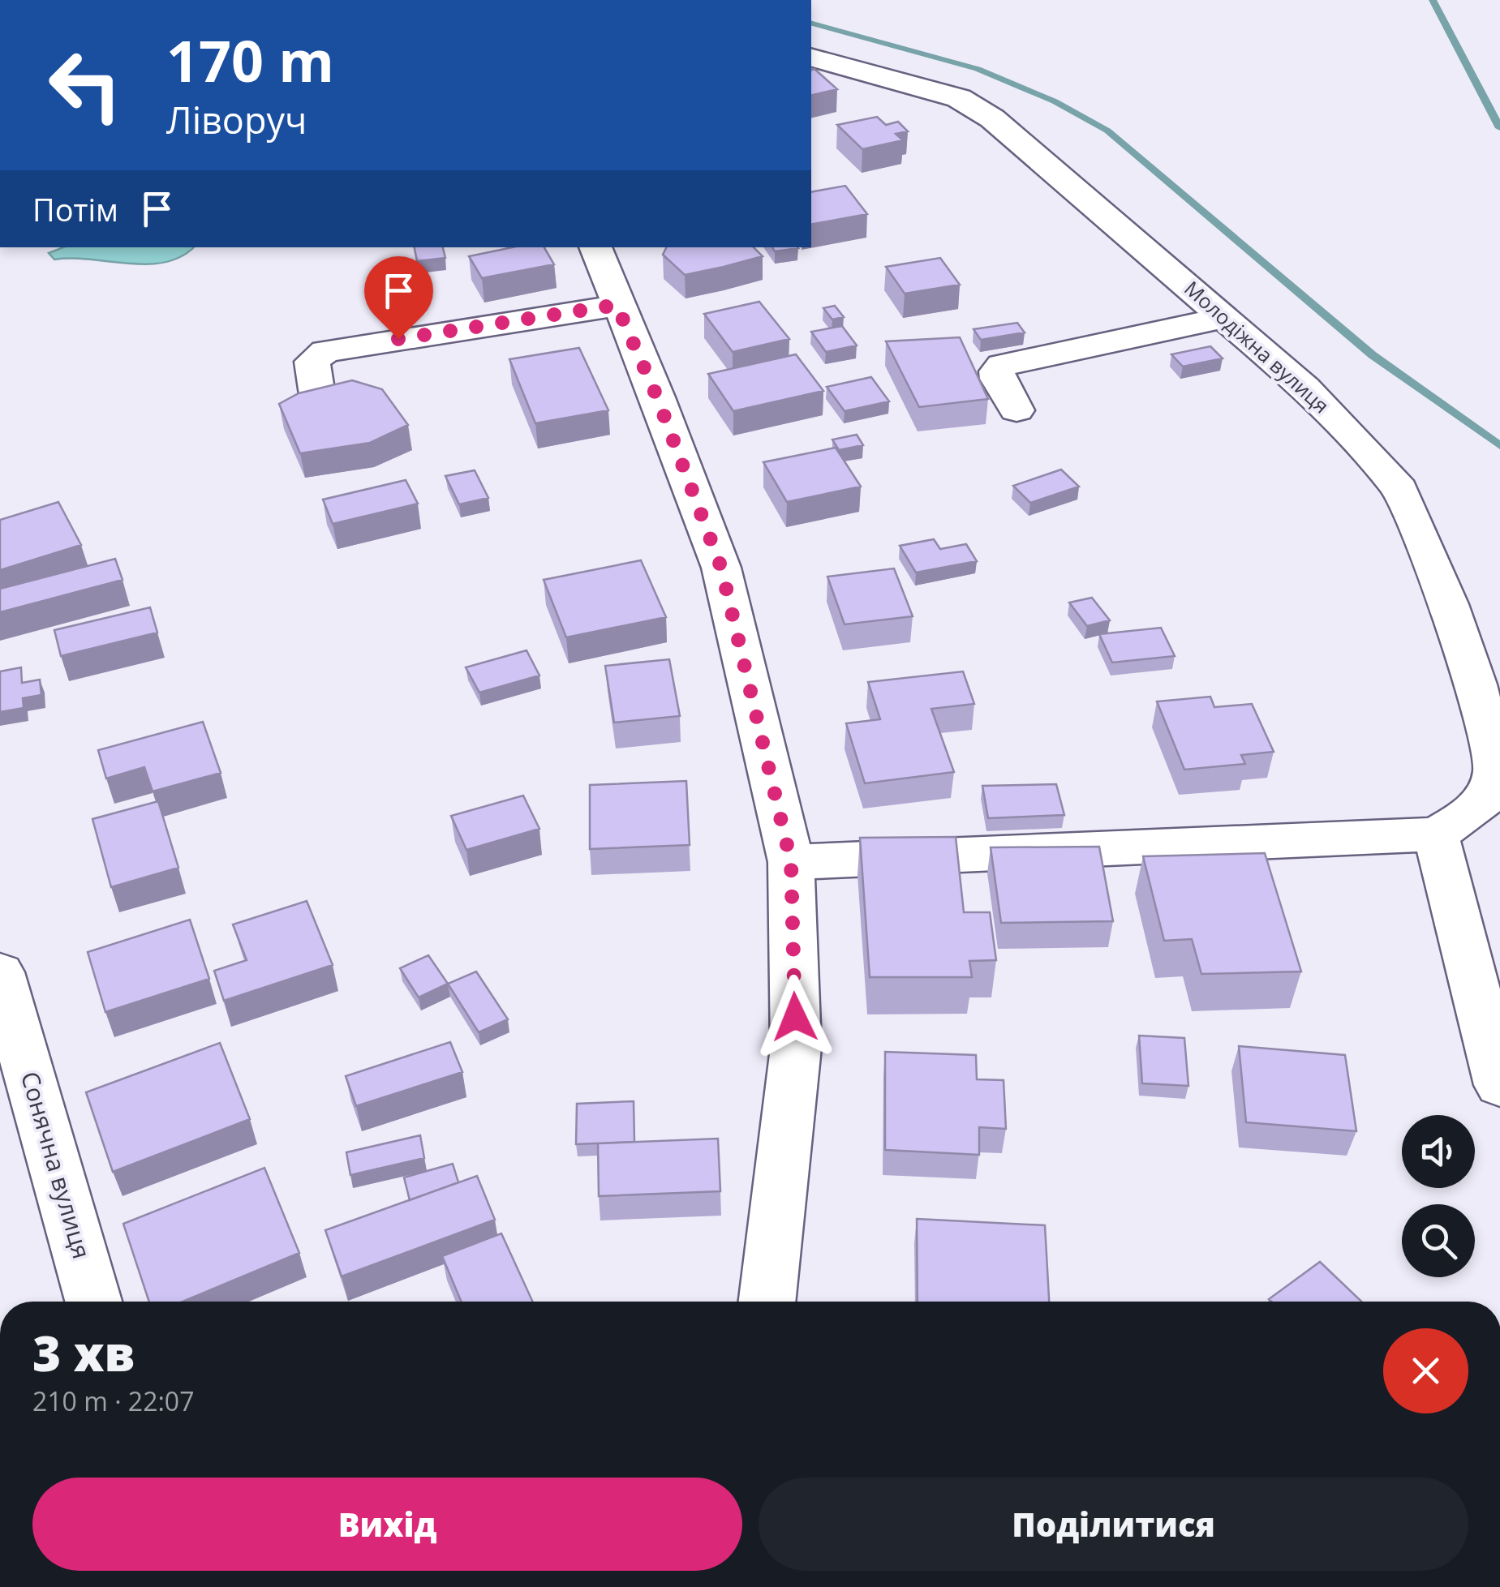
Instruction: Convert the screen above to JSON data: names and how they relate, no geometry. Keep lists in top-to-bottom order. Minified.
{"streets":{"street":["Молодіжна вулиця","Сонячна вулиця"]},"page":{"turn":["170 m","Ліворуч"],"then":"Потім","heading":["3 хв","210 m · 22:07"],"buttons":["Вихід","Поділитися"]}}
